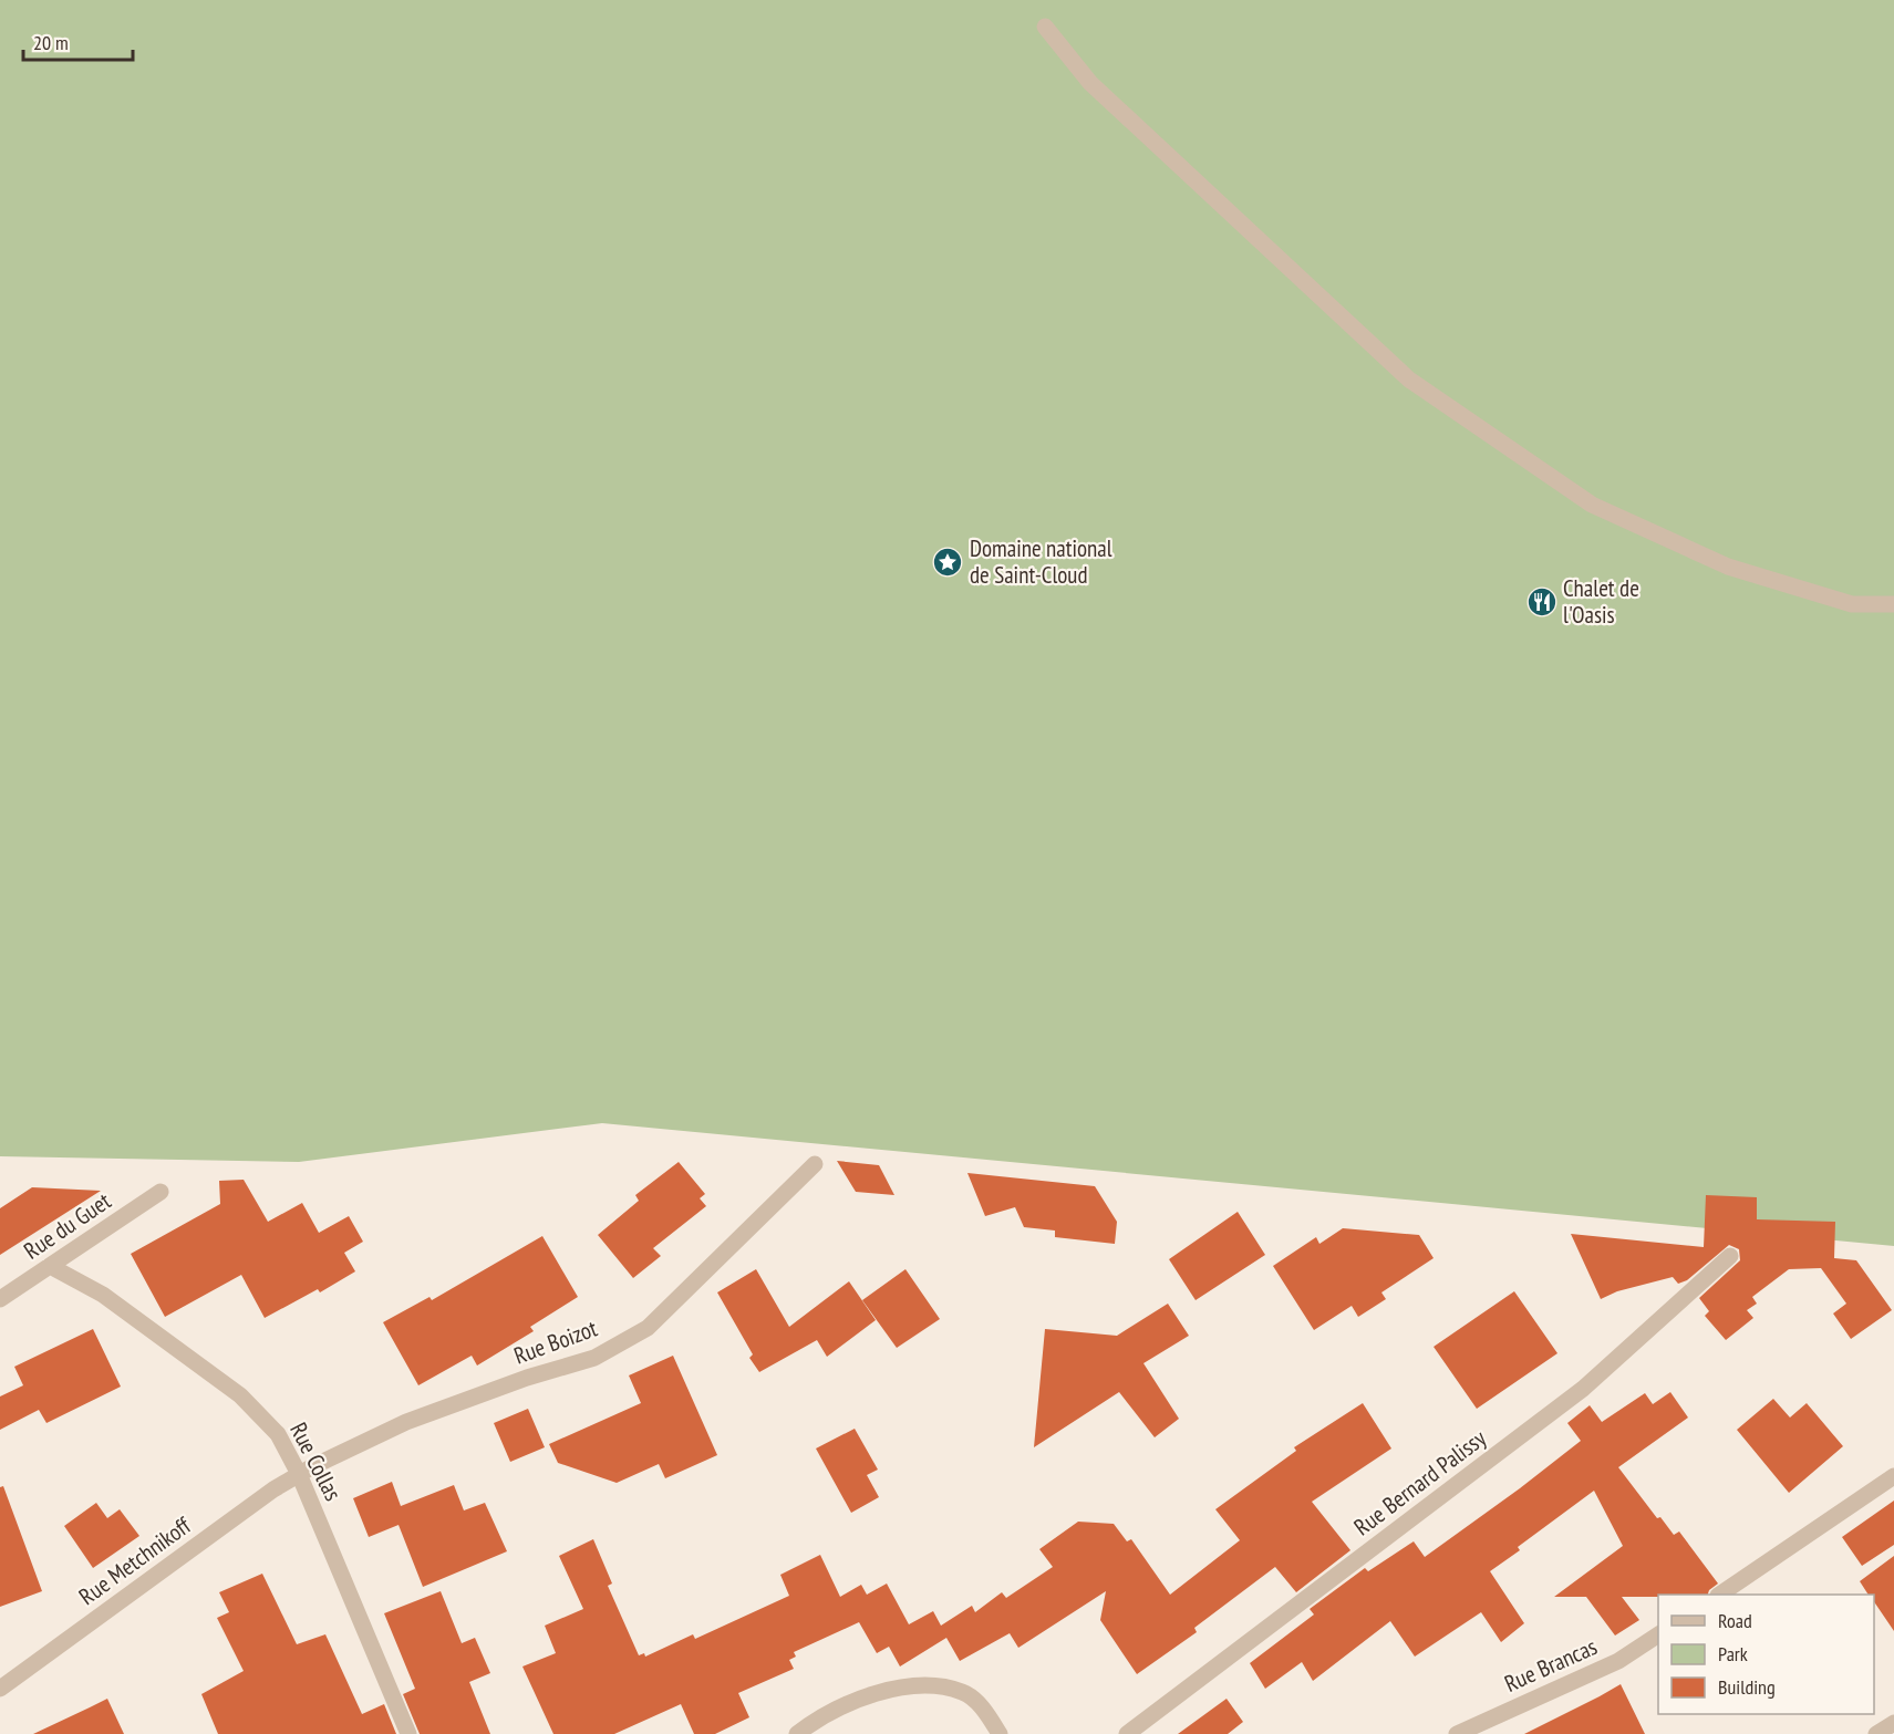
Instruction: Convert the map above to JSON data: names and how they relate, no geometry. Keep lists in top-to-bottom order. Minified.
{"streets":{"street":["Rue du Guet","Rue Boizot","Rue Collas","Rue Bernard Palissy","Rue Metchnikoff","Rue Brancas"]},"crossings":[["Rue du Guet","Rue Collas"],["Rue Boizot","Rue Collas"],["Rue Boizot","Rue Metchnikoff"],["Rue Collas","Rue Metchnikoff"]],"places":{"place":["Domaine national de Saint-Cloud"],"restaurant":["Chalet de l'Oasis"]},"legend":["Road","Park","Building"],"scale_bar":"20 m"}
